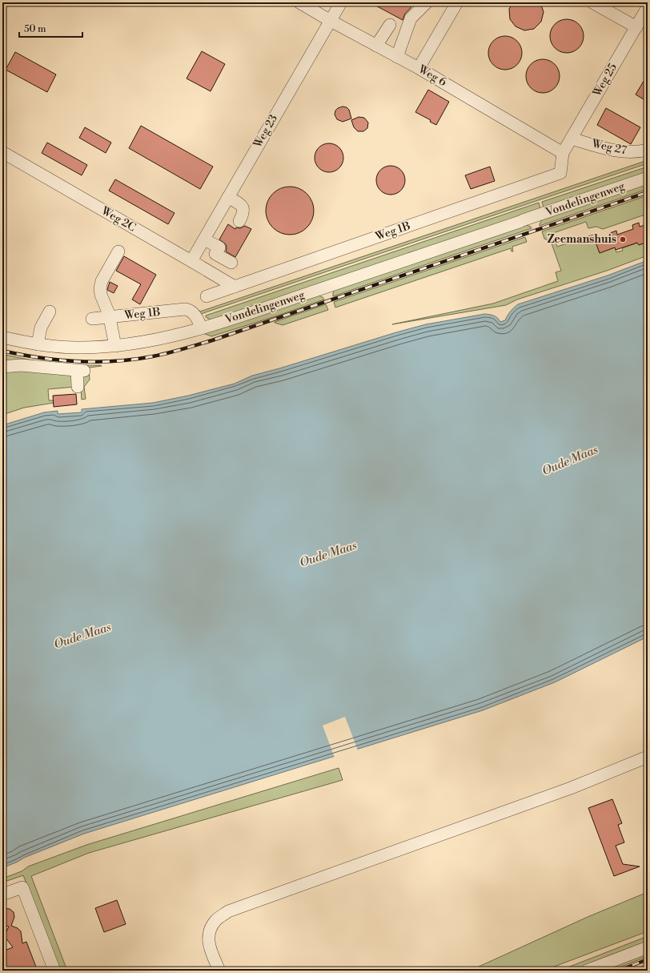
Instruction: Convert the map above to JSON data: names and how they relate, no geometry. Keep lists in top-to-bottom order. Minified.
{"streets":{"street":["Weg 6","Weg 25","Weg 23","Weg 27","Vondelingenweg","Weg 2C","Weg 1B"]},"crossings":[["Weg 6","Weg 25"],["Weg 6","Weg 23"],["Weg 6","Weg 1B"],["Weg 25","Weg 27"],["Weg 25","Weg 1B"],["Weg 23","Weg 2C"],["Vondelingenweg","Weg 1B"],["Weg 2C","Weg 1B"]],"water":["Oude Maas"],"places":["Zeemanshuis"],"scale_bar":"50 m"}
